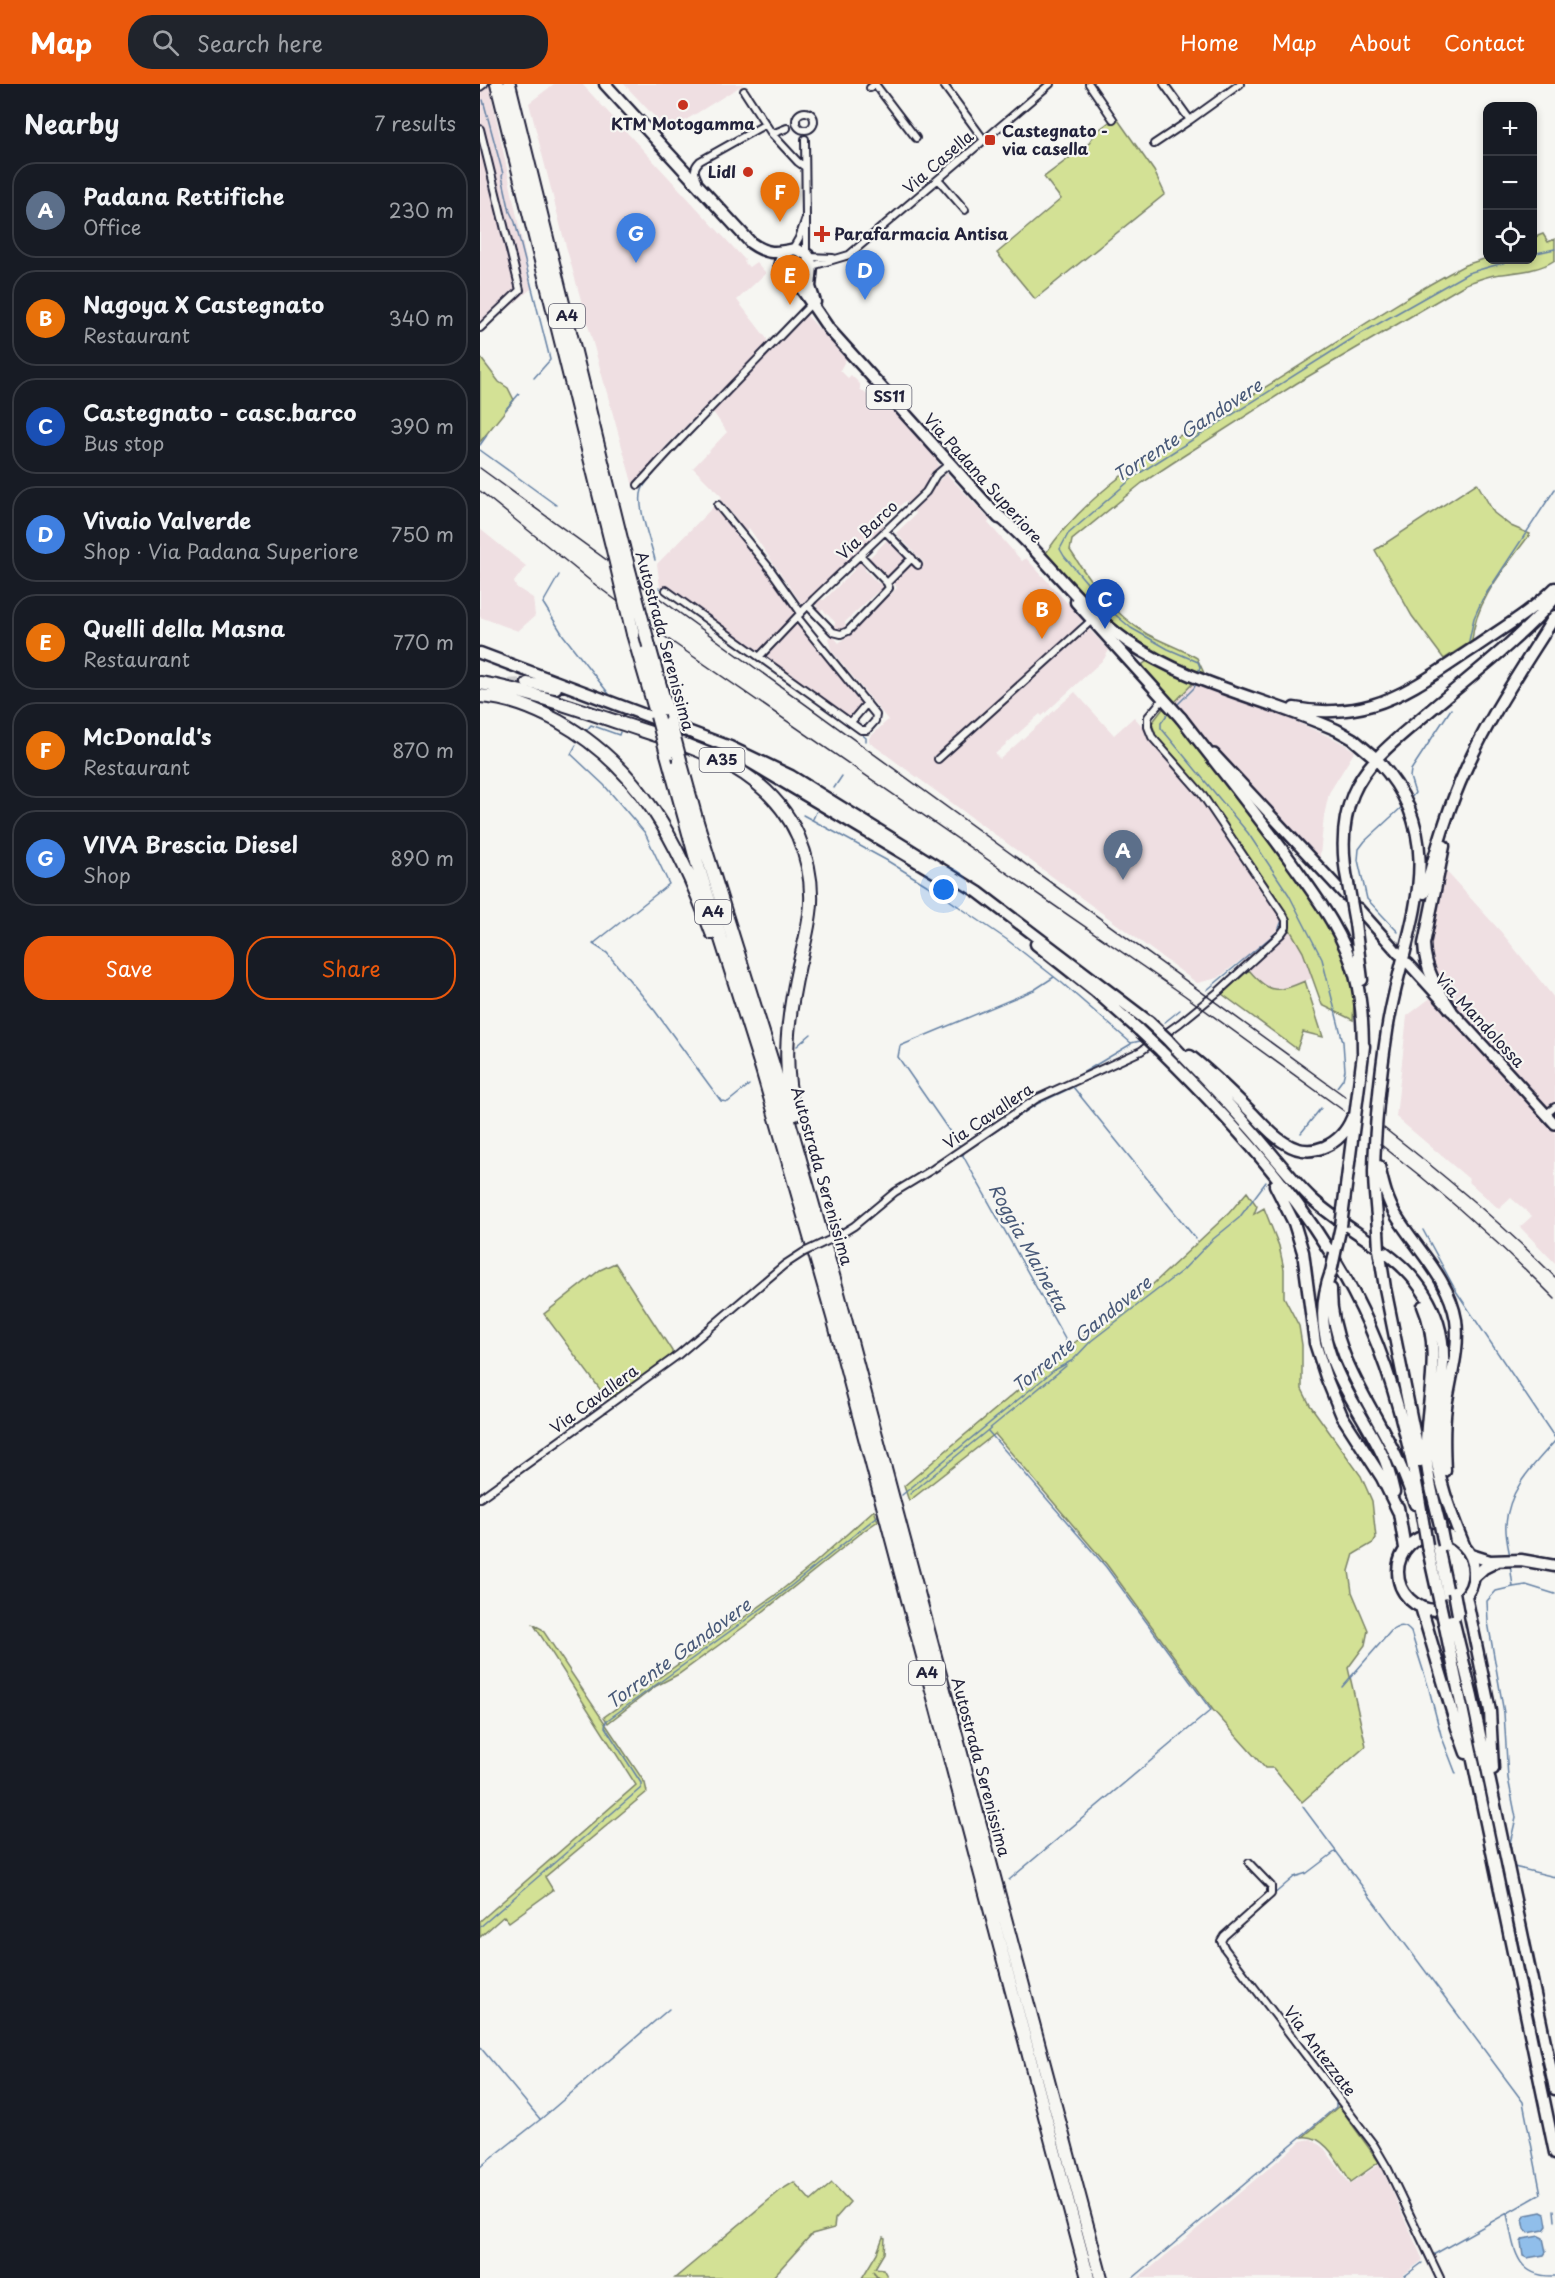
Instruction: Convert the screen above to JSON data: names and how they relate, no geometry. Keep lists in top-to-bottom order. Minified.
{"streets":{"highway":["A4","Autostrada Serenissima","A35"],"main road":["SS11","Via Padana Superiore","Via Mandolossa"],"street":["Via Casella","Via Barco","Via Cavallera","Via Antezzate"]},"crossings":[["Via Casella","Via Padana Superiore"],["Via Padana Superiore","Via Barco"],["Via Padana Superiore","Via Cavallera"],["Autostrada Serenissima","A35"]],"water":["Torrente Gandovere","Roggia Mainetta"],"places":{"other":["KTM Motogamma","Lidl"],"transit":["Castegnato - via casella"],"health":["Parafarmacia Antisa"]},"page":{"header":"Map","search":"Search here","nav":["Home","Map","About","Contact"],"heading":["Nearby","7 results"],"map_buttons":["+","−"],"list":[{"mark":"A","name":"Padana Rettifiche","note":"Office","value":"230 m"},{"mark":"B","name":"Nagoya X Castegnato","note":"Restaurant","value":"340 m"},{"mark":"C","name":"Castegnato - casc.barco","note":"Bus stop","value":"390 m"},{"mark":"D","name":"Vivaio Valverde","note":"Shop · Via Padana Superiore","value":"750 m"},{"mark":"E","name":"Quelli della Masna","note":"Restaurant","value":"770 m"},{"mark":"F","name":"McDonald's","note":"Restaurant","value":"870 m"},{"mark":"G","name":"VIVA Brescia Diesel","note":"Shop","value":"890 m"}],"pins":["F","G","D","E","C","B","A"],"buttons":["Save","Share"]}}
